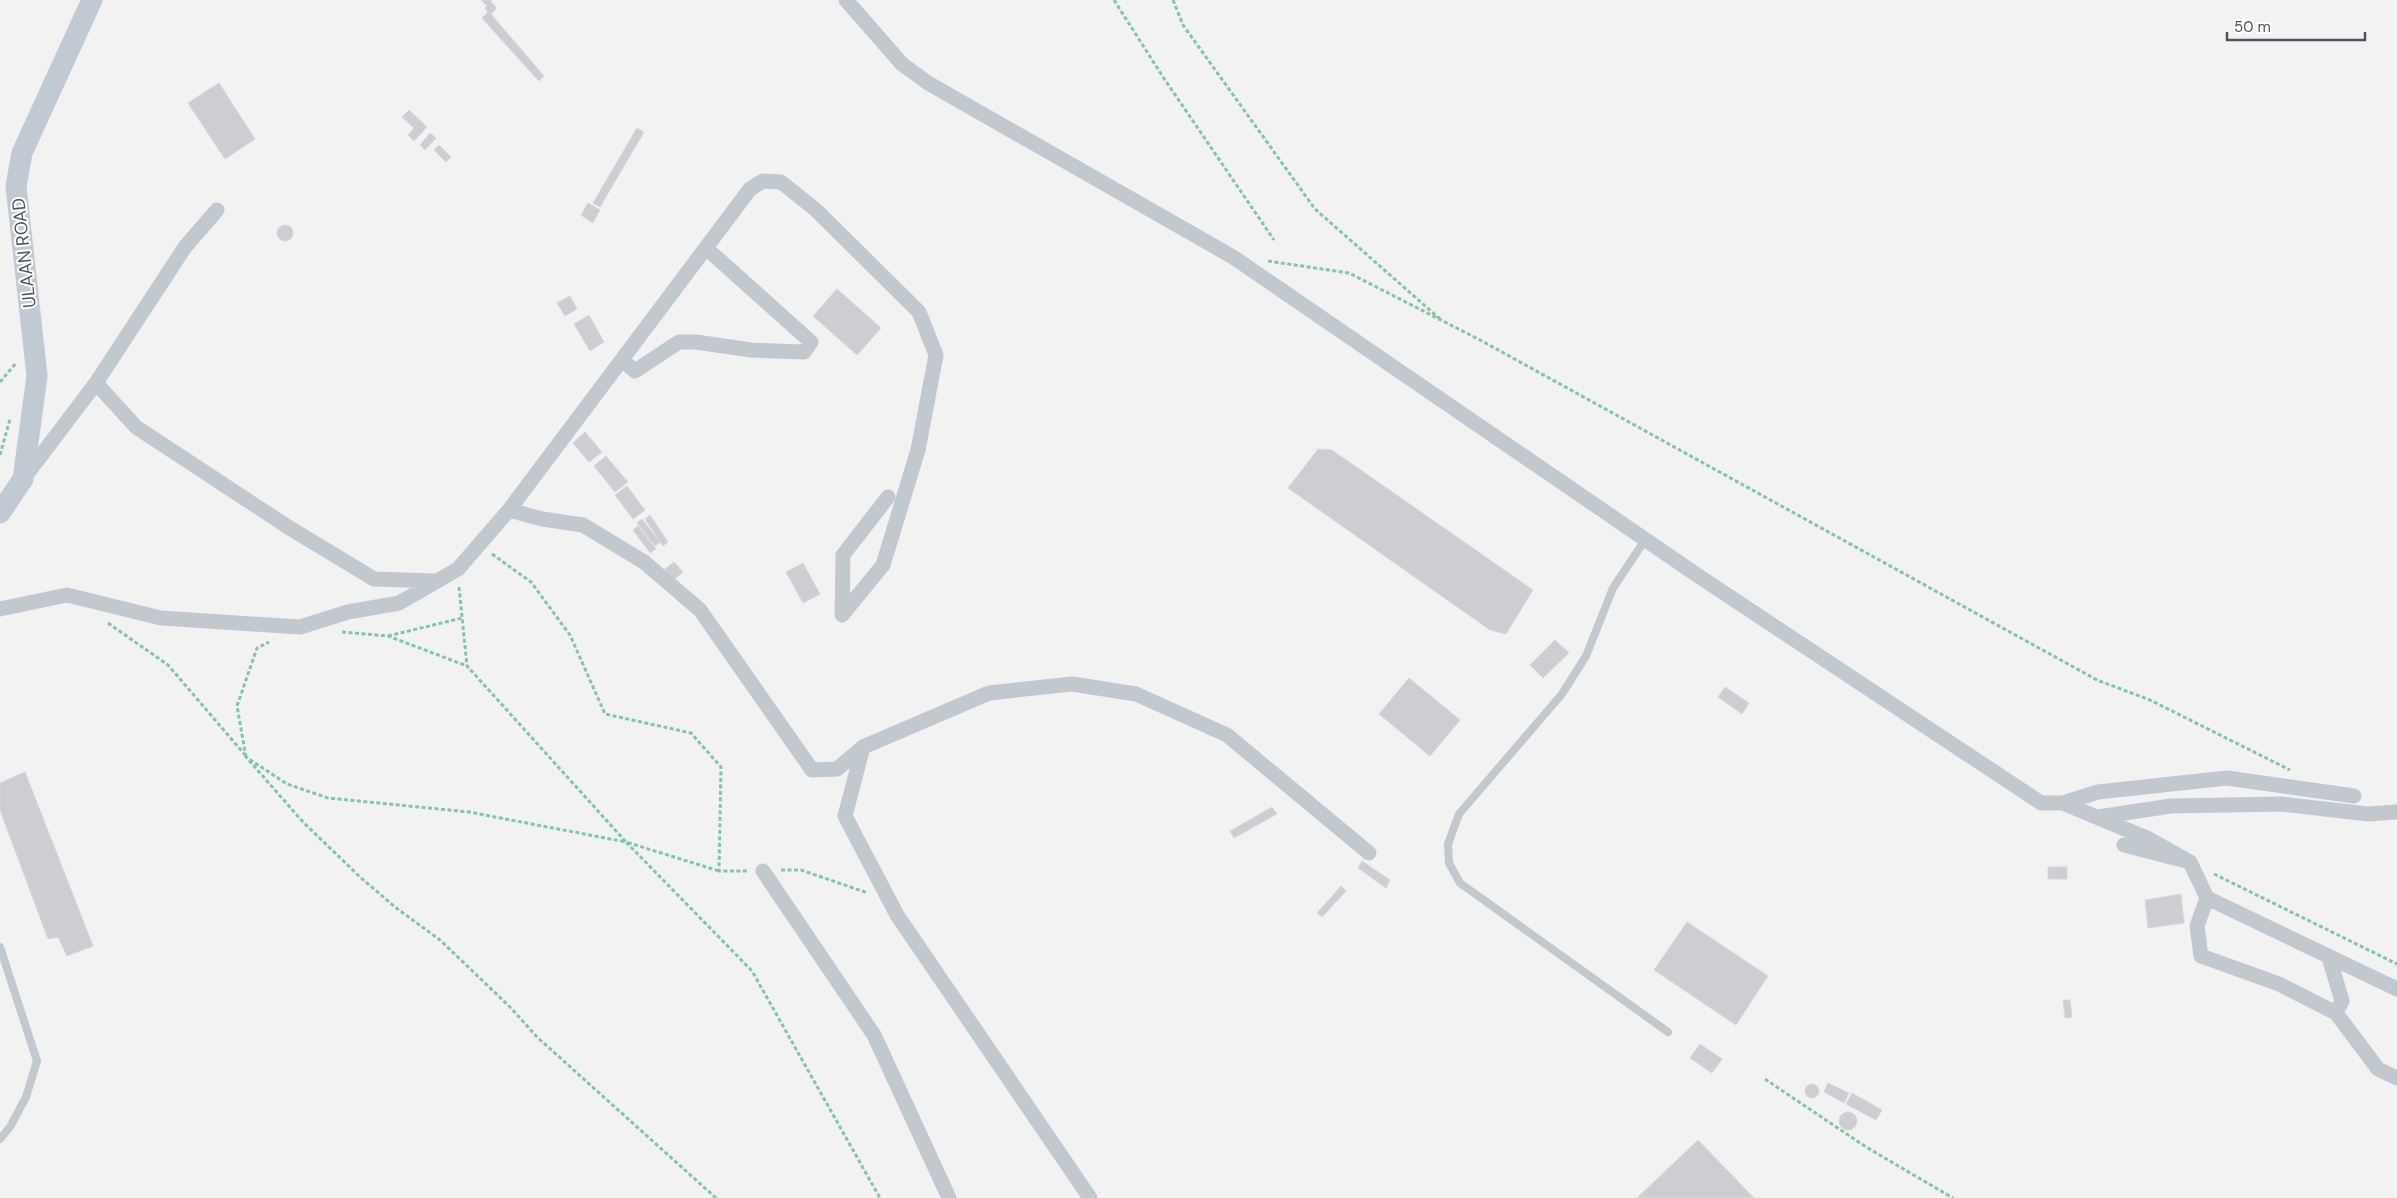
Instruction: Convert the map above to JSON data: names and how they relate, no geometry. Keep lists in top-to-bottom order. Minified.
{"streets":{"street":["ULAAN ROAD"]},"scale_bar":"50 m"}
